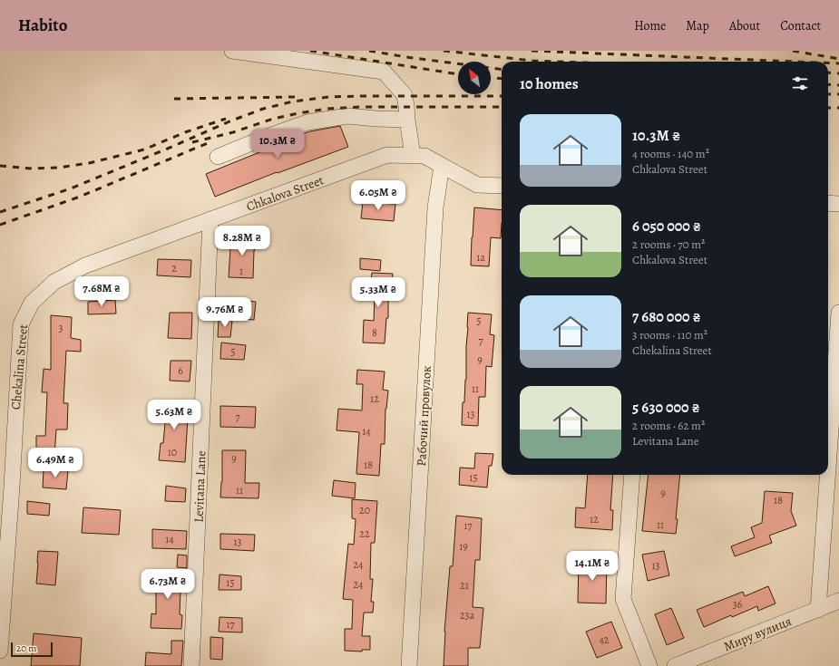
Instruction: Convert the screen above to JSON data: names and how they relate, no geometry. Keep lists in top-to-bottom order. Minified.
{"streets":{"street":["Chkalova Street","Chekalina Street","Рабочий провулок","Levitana Lane","Миру вулиця"]},"crossings":[["Chkalova Street","Chekalina Street"],["Chkalova Street","Рабочий провулок"],["Chkalova Street","Levitana Lane"]],"house_numbers":["1а","2","1","5","3","8","7","5","9","6","11","12","13","7","14","10","9","18","15","11","9","18","20","12","11","17","22","14","13","19","24","13","15","24","21","36","23а","17","42"],"scale_bar":"20 m","north":"top left","page":{"header":"Habito","nav":["Home","Map","About","Contact"],"heading":"10 homes","list":[{"name":"10.3M ₴","note":"4 rooms · 140 m² · Chkalova Street"},{"name":"6 050 000 ₴","note":"2 rooms · 70 m² · Chkalova Street"},{"name":"7 680 000 ₴","note":"3 rooms · 110 m² · Chekalina Street"},{"name":"5 630 000 ₴","note":"2 rooms · 62 m² · Levitana Lane"}],"price":["10.3M ₴","6.05M ₴","8.28M ₴","7.68M ₴","5.33M ₴","9.76M ₴","5.63M ₴","6.49M ₴","14.1M ₴","6.73M ₴"],"scale":"20 m"}}
